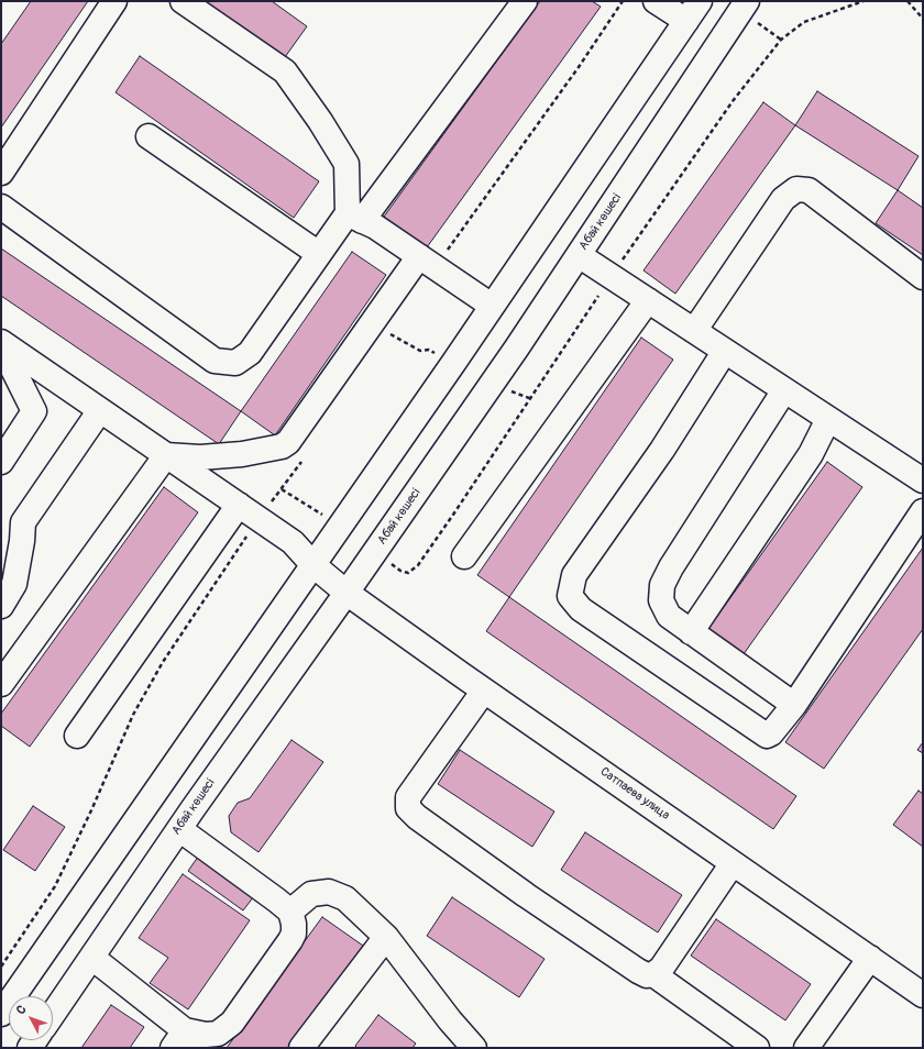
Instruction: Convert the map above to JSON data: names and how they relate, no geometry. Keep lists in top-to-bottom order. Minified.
{"streets":{"street":["Абай көшесі","Сатпаева улица"]},"crossings":[["Абай көшесі","Сатпаева улица"]],"north":"top left"}
